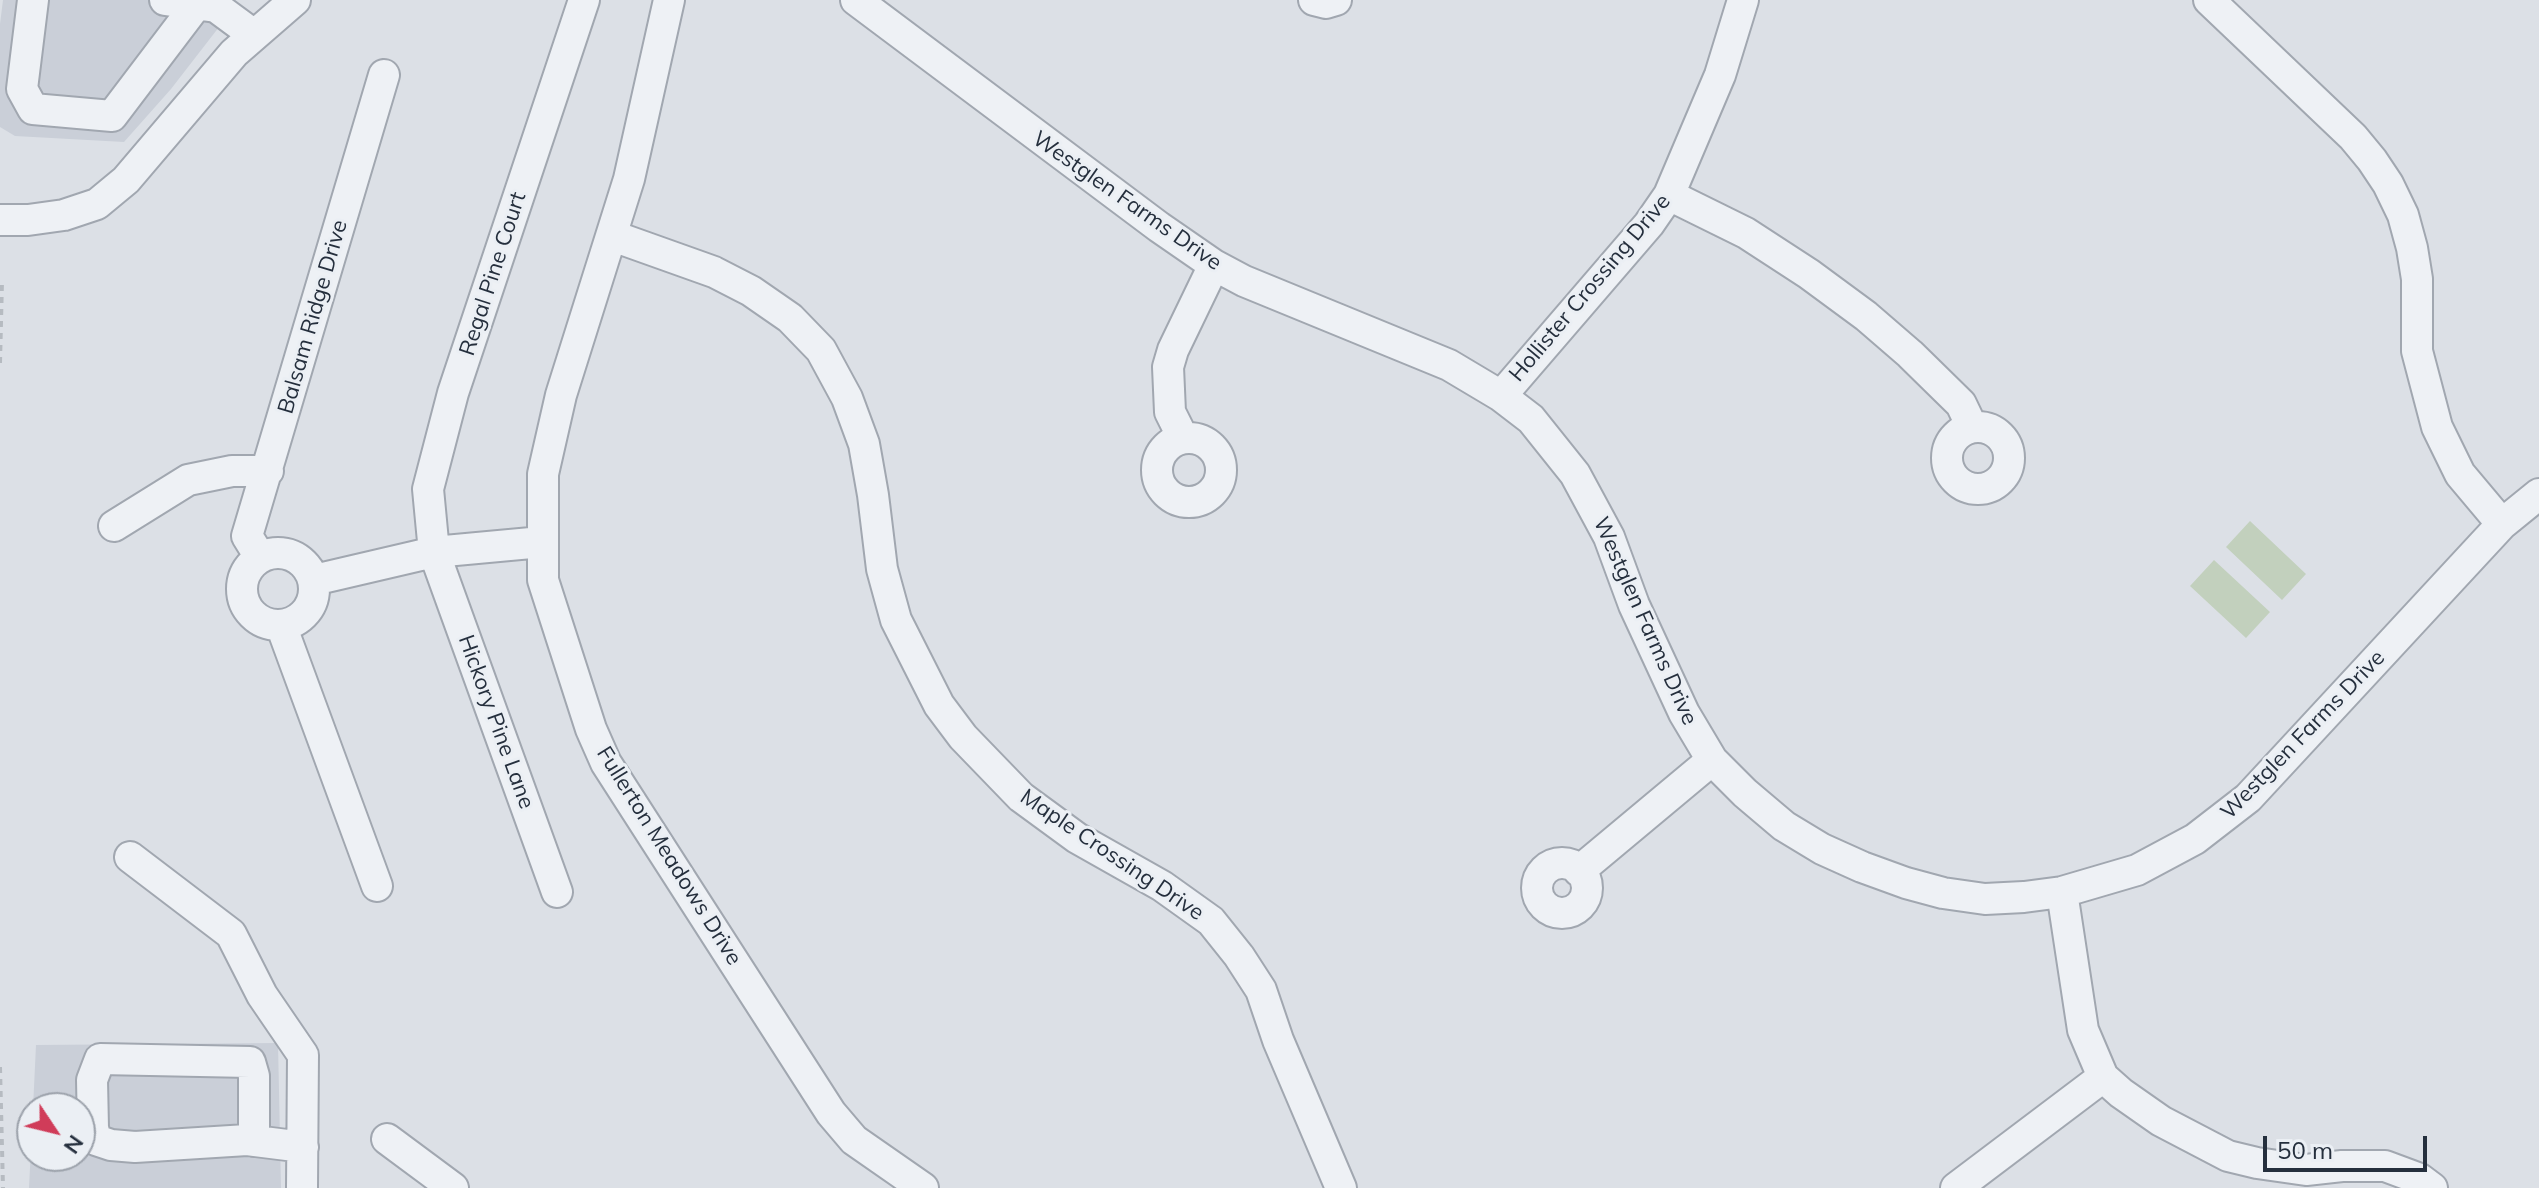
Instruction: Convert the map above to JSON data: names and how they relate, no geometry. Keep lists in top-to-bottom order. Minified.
{"streets":{"street":["Westglen Farms Drive","Regal Pine Court","Hollister Crossing Drive","Balsam Ridge Drive","Hickory Pine Lane","Maple Crossing Drive","Fullerton Meadows Drive"]},"crossings":[["Westglen Farms Drive","Hollister Crossing Drive"],["Regal Pine Court","Hickory Pine Lane"],["Maple Crossing Drive","Fullerton Meadows Drive"]],"scale_bar":"50 m","north":"bottom right"}
